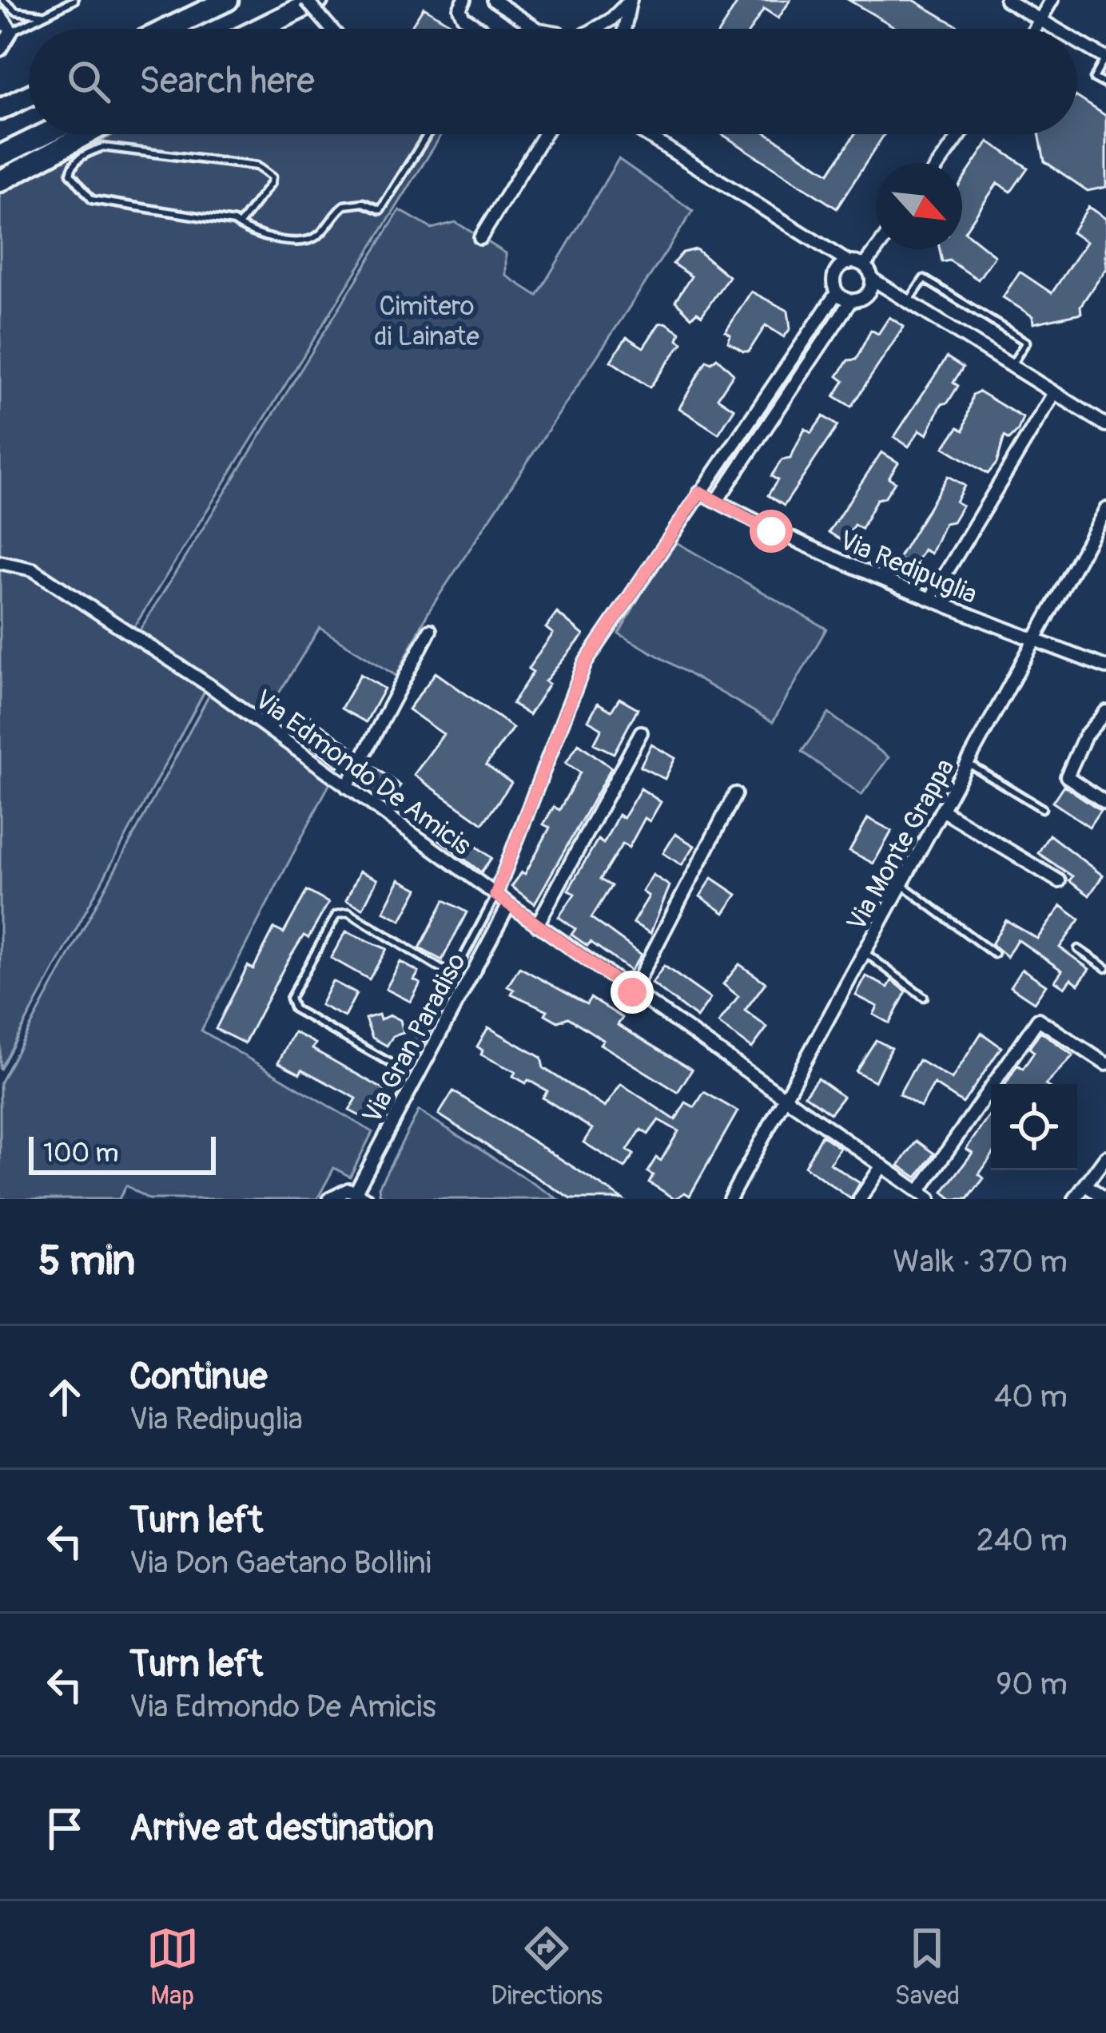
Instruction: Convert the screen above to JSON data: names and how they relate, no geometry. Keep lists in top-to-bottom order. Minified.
{"streets":{"street":["Via Redipuglia","Via Edmondo De Amicis","Via Monte Grappa","Via Gran Paradiso"]},"crossings":[["Via Redipuglia","Via Monte Grappa"],["Via Edmondo De Amicis","Via Monte Grappa"],["Via Edmondo De Amicis","Via Gran Paradiso"]],"parks":["Cimitero di Lainate"],"scale_bar":"100 m","north":"bottom right","page":{"search":"Search here","scale":"100 m","heading":["5 min","Walk · 370 m"],"list":[["Continue","Via Redipuglia","40 m"],["Turn left","Via Don Gaetano Bollini","240 m"],["Turn left","Via Edmondo De Amicis","90 m"],"Arrive at destination"],"nav":["Map","Directions","Saved"]}}
